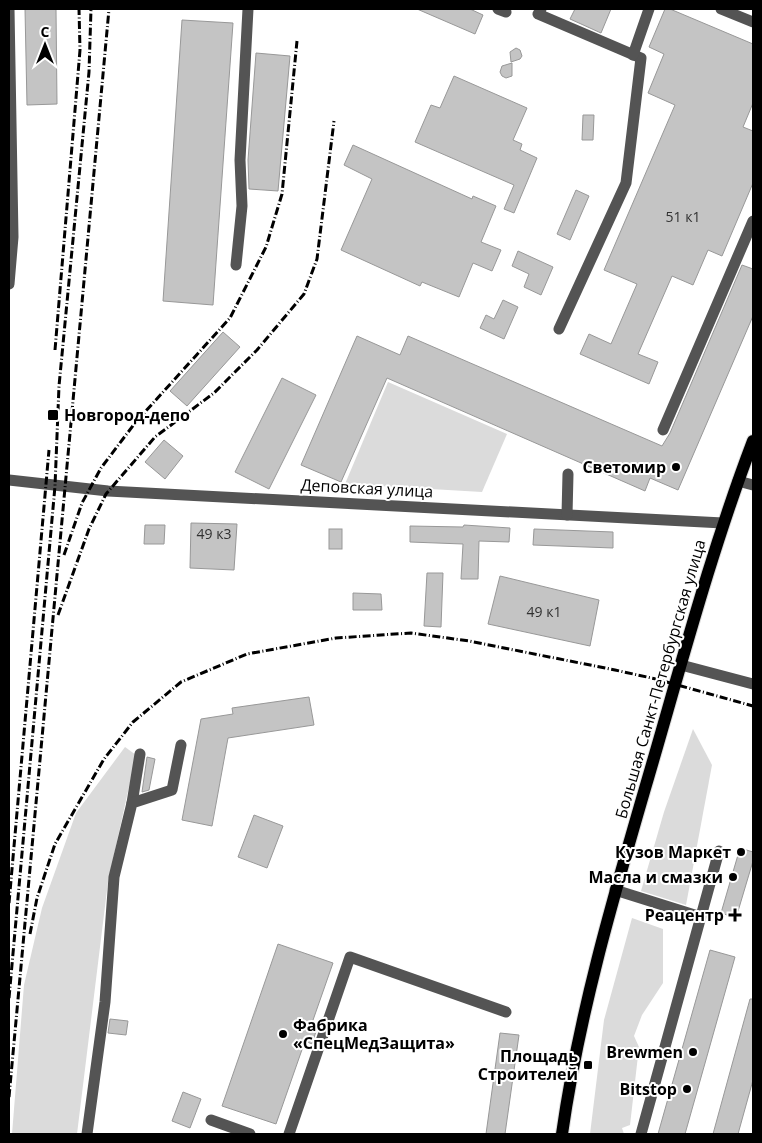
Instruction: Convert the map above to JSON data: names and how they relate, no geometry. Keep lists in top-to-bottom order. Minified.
{"streets":{"main road":["Большая Санкт-Петербургская улица"],"street":["Деповская улица"]},"crossings":[["Деповская улица","Большая Санкт-Петербургская улица"]],"places":{"transit":["Новгород-депо","Площадь Строителей"],"other":["Светомир","Кузов Маркет","Масла и смазки","Фабрика «СпецМедЗащита»","Brewmen","Bitstop"],"health":["Реацентр"]},"house_numbers":["51 к1","49 к3","49 к1"],"north":"top"}
